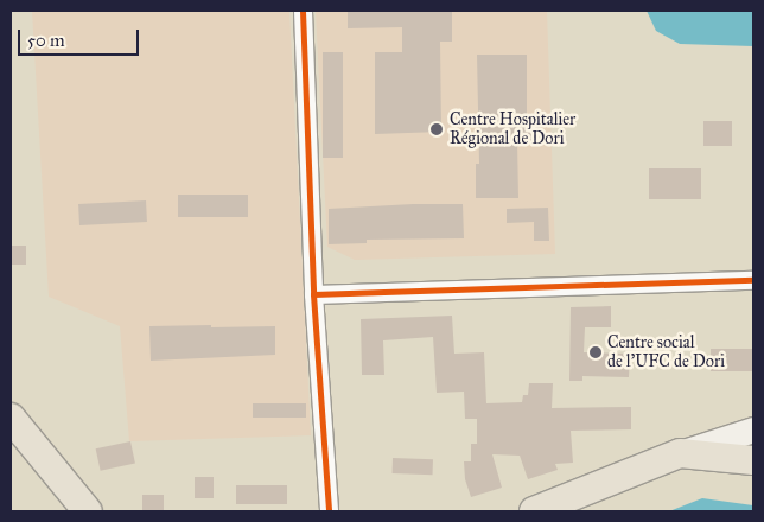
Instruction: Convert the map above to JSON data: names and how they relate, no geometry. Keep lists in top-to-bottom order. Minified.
{"places":["Centre Hospitalier Régional de Dori","Centre social de l'UFC de Dori"],"scale_bar":"50 m"}
